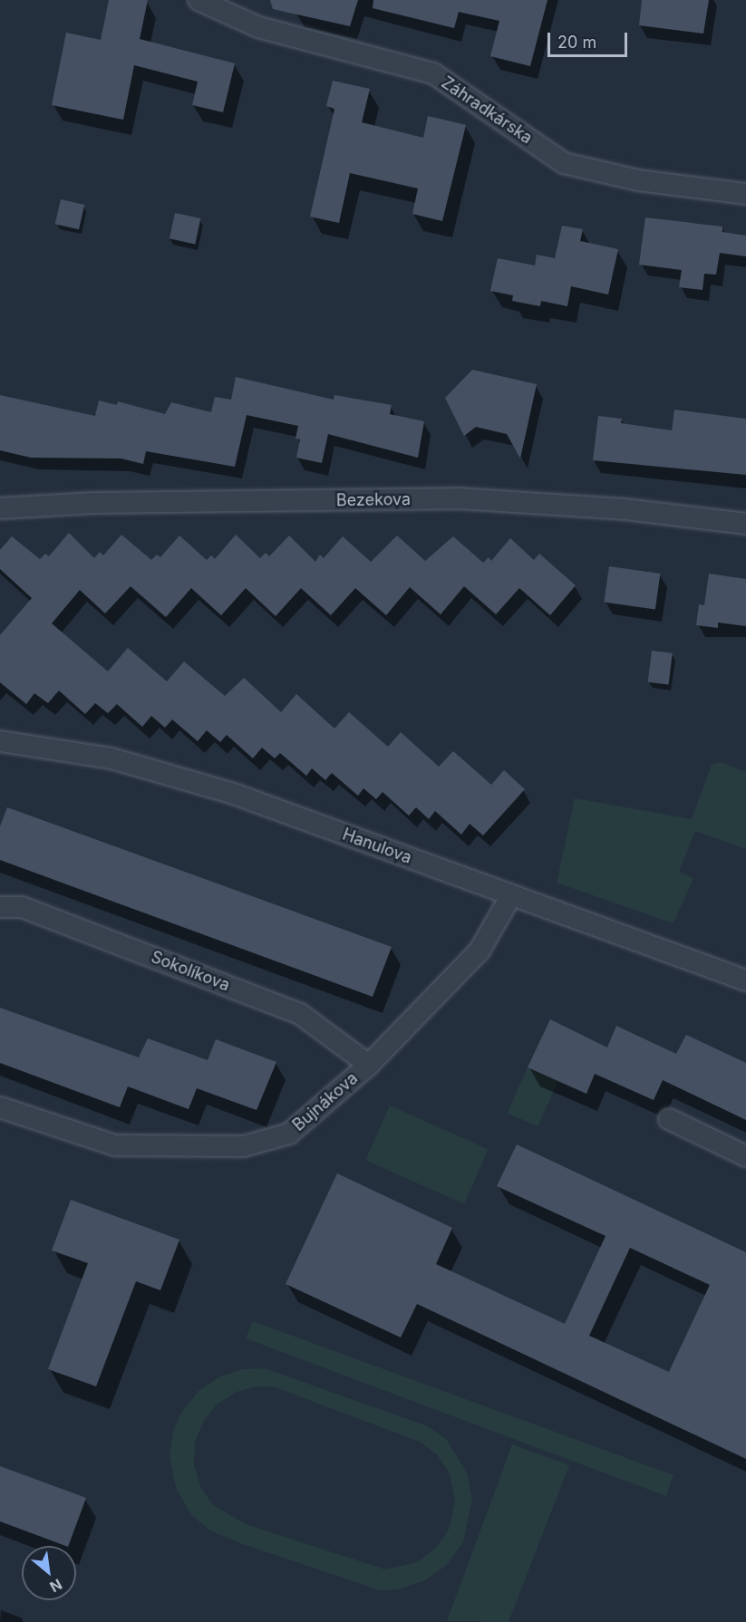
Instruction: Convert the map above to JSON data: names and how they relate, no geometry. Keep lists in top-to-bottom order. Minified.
{"streets":{"street":["Záhradkárska","Bezekova","Hanulova","Sokolíkova","Bujnákova"]},"crossings":[["Hanulova","Bujnákova"],["Sokolíkova","Bujnákova"]],"scale_bar":"20 m","north":"bottom right"}
